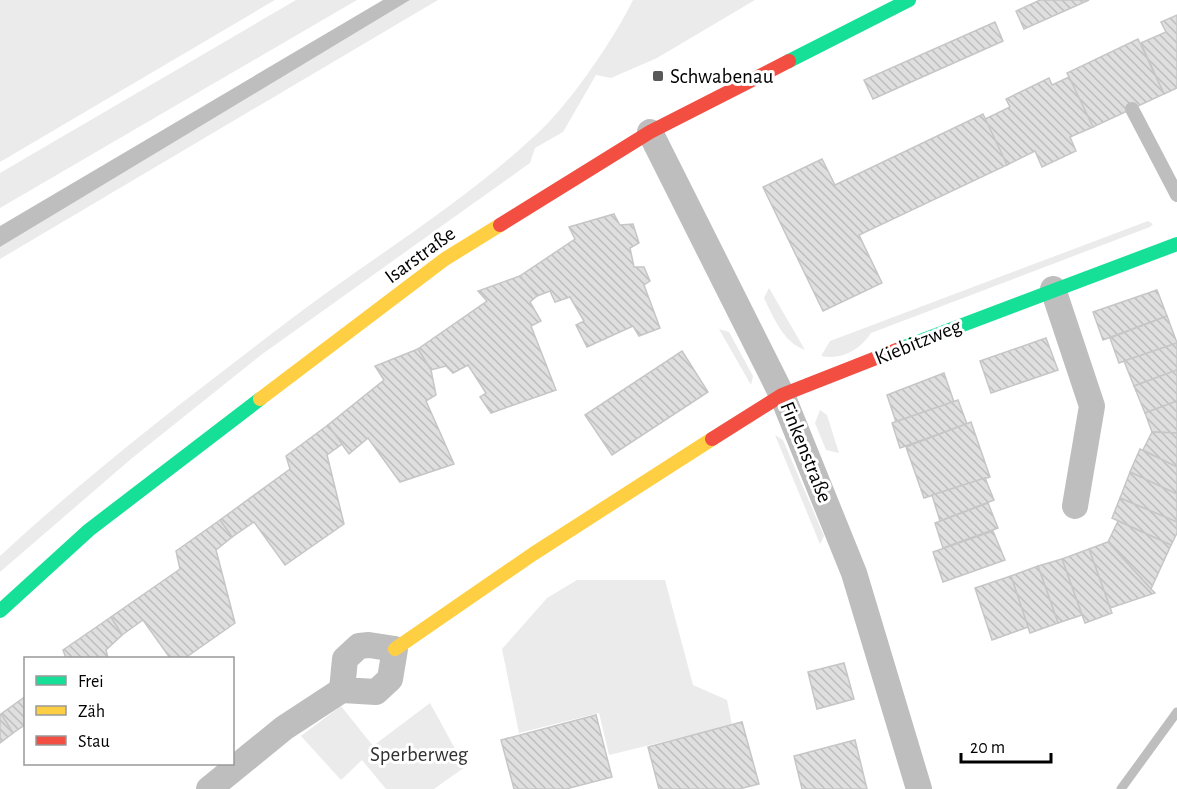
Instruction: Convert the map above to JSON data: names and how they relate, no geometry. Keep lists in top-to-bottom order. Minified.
{"streets":{"main road":["Isarstraße","Kiebitzweg"],"street":["Finkenstraße"]},"crossings":[["Isarstraße","Finkenstraße"],["Kiebitzweg","Finkenstraße"]],"parks":["Sperberweg"],"places":{"transit":["Schwabenau"]},"legend":["Frei","Zäh","Stau"],"scale_bar":"20 m"}
